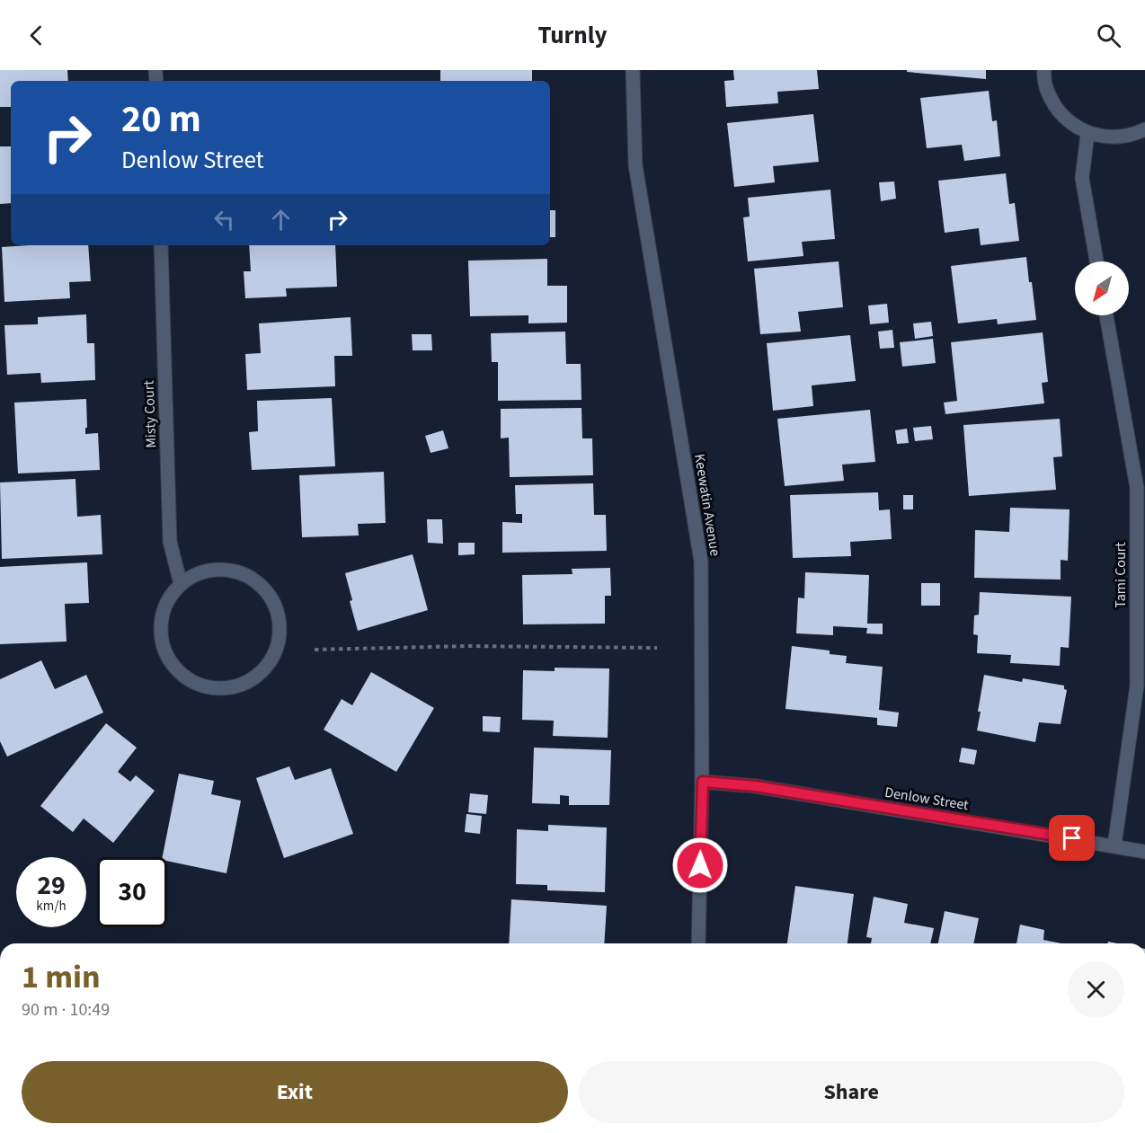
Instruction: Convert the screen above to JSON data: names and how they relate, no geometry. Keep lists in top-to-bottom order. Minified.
{"streets":{"street":["Misty Court","Keewatin Avenue","Tami Court","Denlow Street"]},"crossings":[["Keewatin Avenue","Denlow Street"],["Tami Court","Denlow Street"]],"north":"bottom left","page":{"header":"Turnly","turn":["20 m","Denlow Street"],"speed":"29 km/h","limit":"30","heading":["1 min","90 m · 10:49"],"buttons":["Exit","Share"]}}
